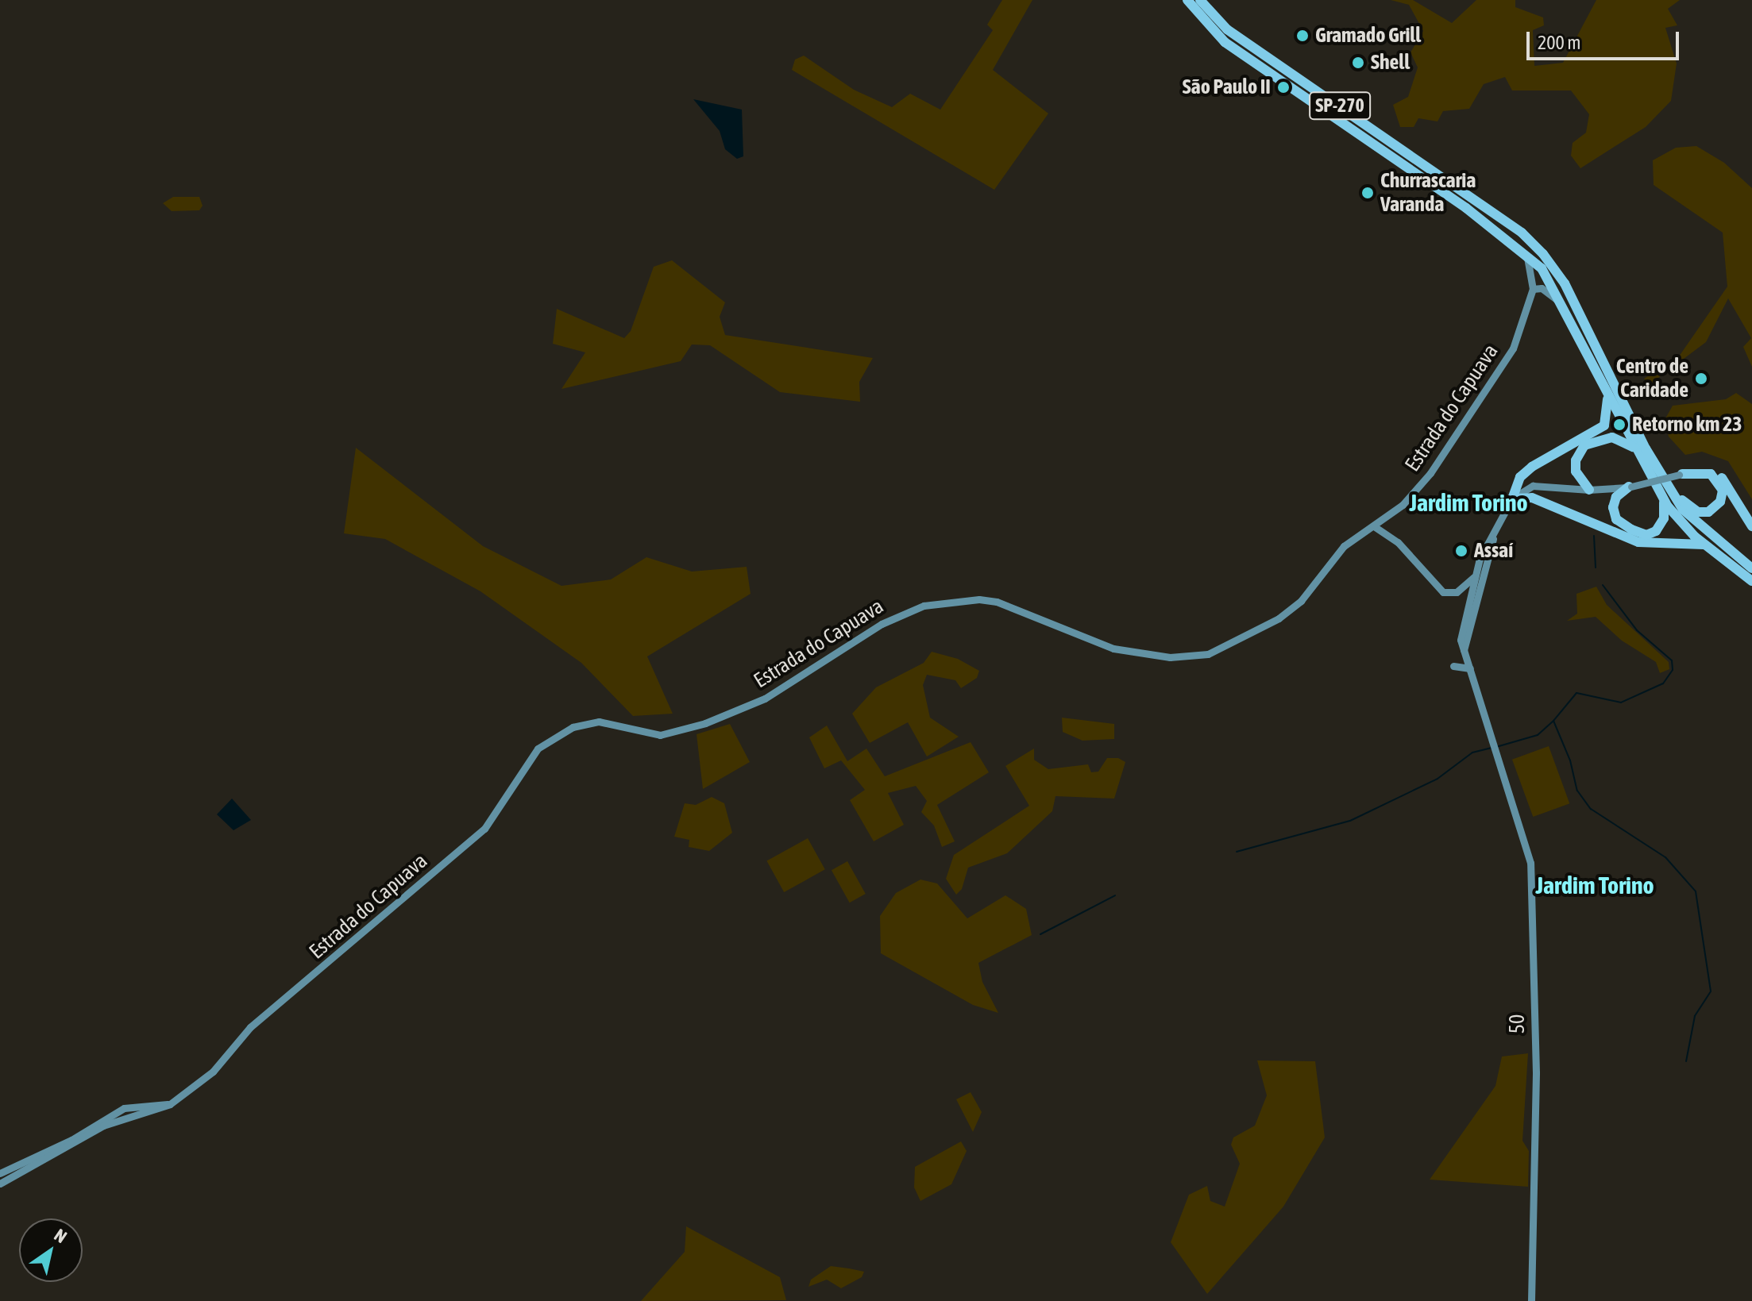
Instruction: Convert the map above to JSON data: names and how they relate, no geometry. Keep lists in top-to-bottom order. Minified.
{"streets":{"highway":["SP-270"],"main road":["Estrada do Capuava","50"]},"districts":["Jardim Torino","Jardim Torino"],"places":["Gramado Grill","Shell","São Paulo II","Churrascaria Varanda","Centro de Caridade","Retorno km 23","Assaí"],"scale_bar":"200 m","north":"top right"}
